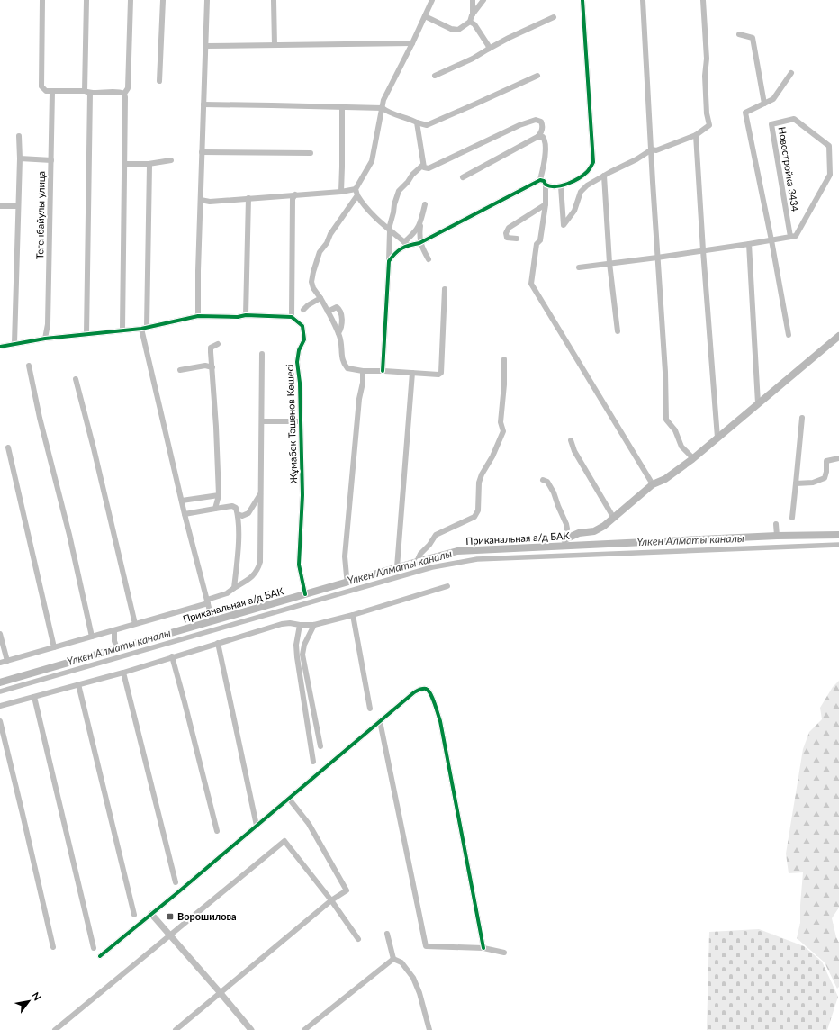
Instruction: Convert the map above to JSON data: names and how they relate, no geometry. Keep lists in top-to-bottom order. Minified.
{"streets":{"main road":["Приканальная а/д БАК"],"street":["Новостройка 3434","Тегенбайулы улица","Жұмабек Тәшенов Көшесі"]},"crossings":[["Жұмабек Тәшенов Көшесі","Приканальная а/д БАК"]],"water":["Үлкен Алматы каналы"],"places":{"transit":["Ворошилова"]},"north":"top right"}
